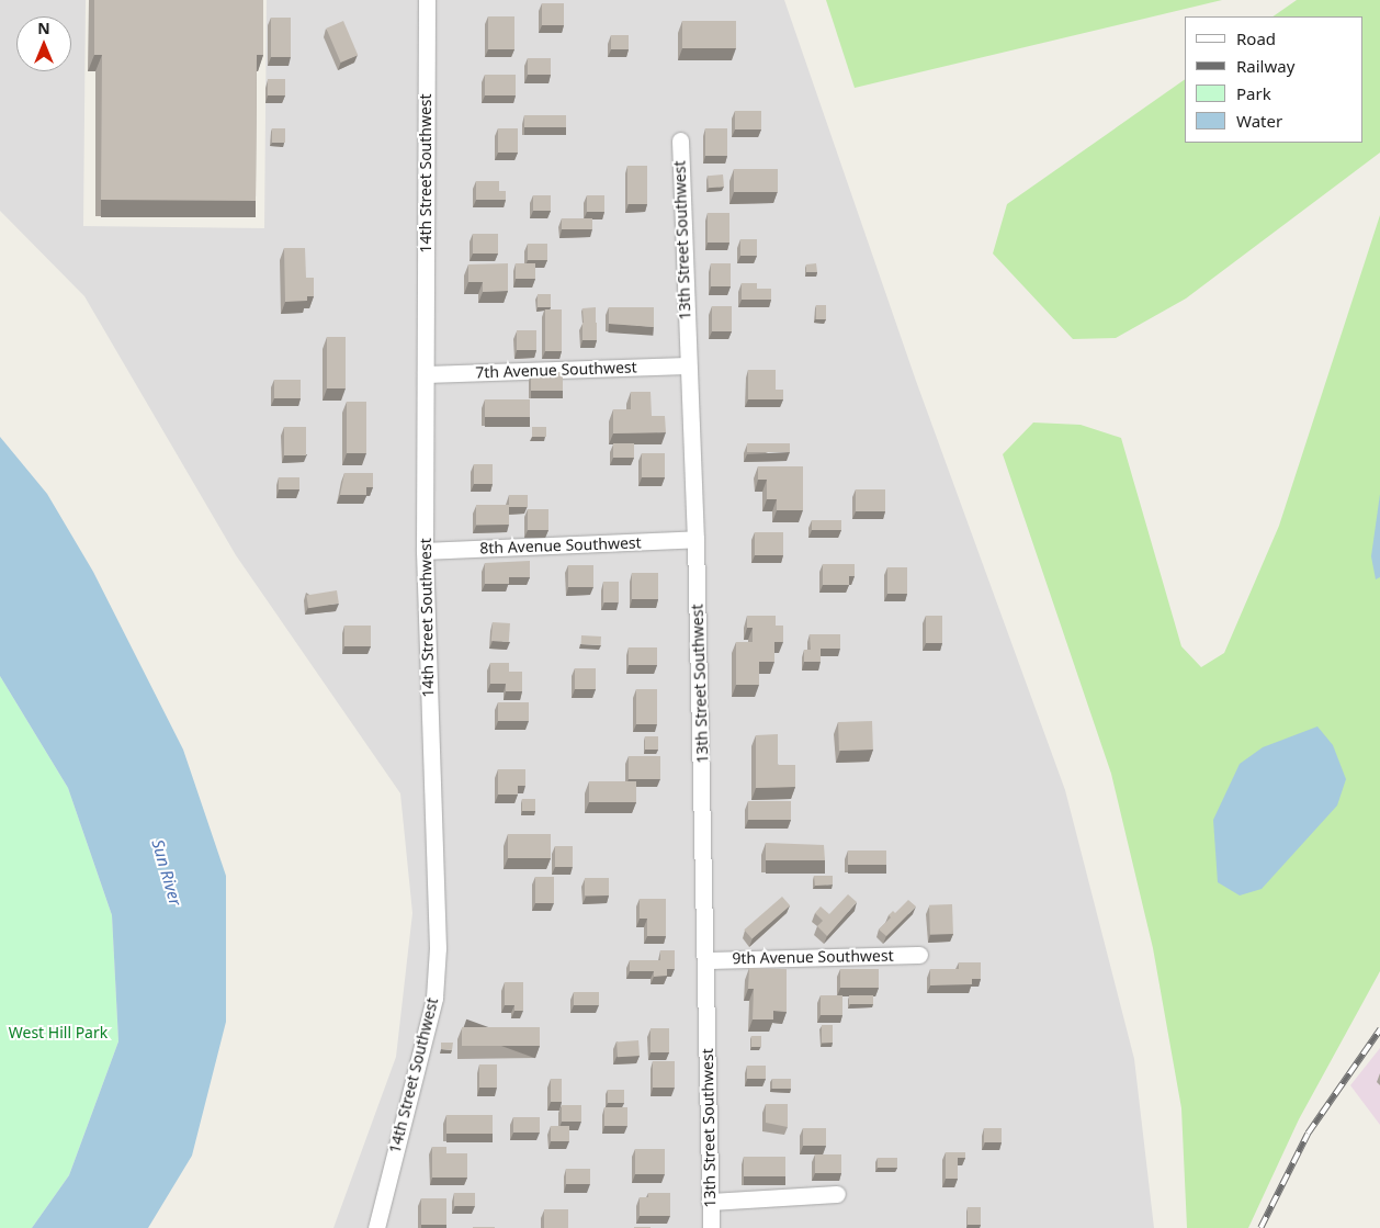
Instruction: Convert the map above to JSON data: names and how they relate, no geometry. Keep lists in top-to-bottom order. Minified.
{"streets":{"street":["14th Street Southwest","13th Street Southwest","7th Avenue Southwest","8th Avenue Southwest","9th Avenue Southwest"]},"crossings":[["14th Street Southwest","7th Avenue Southwest"],["14th Street Southwest","8th Avenue Southwest"],["13th Street Southwest","7th Avenue Southwest"],["13th Street Southwest","8th Avenue Southwest"],["13th Street Southwest","9th Avenue Southwest"]],"water":["Sun River"],"parks":["West Hill Park"],"legend":["Road","Railway","Park","Water"],"north":"top"}
